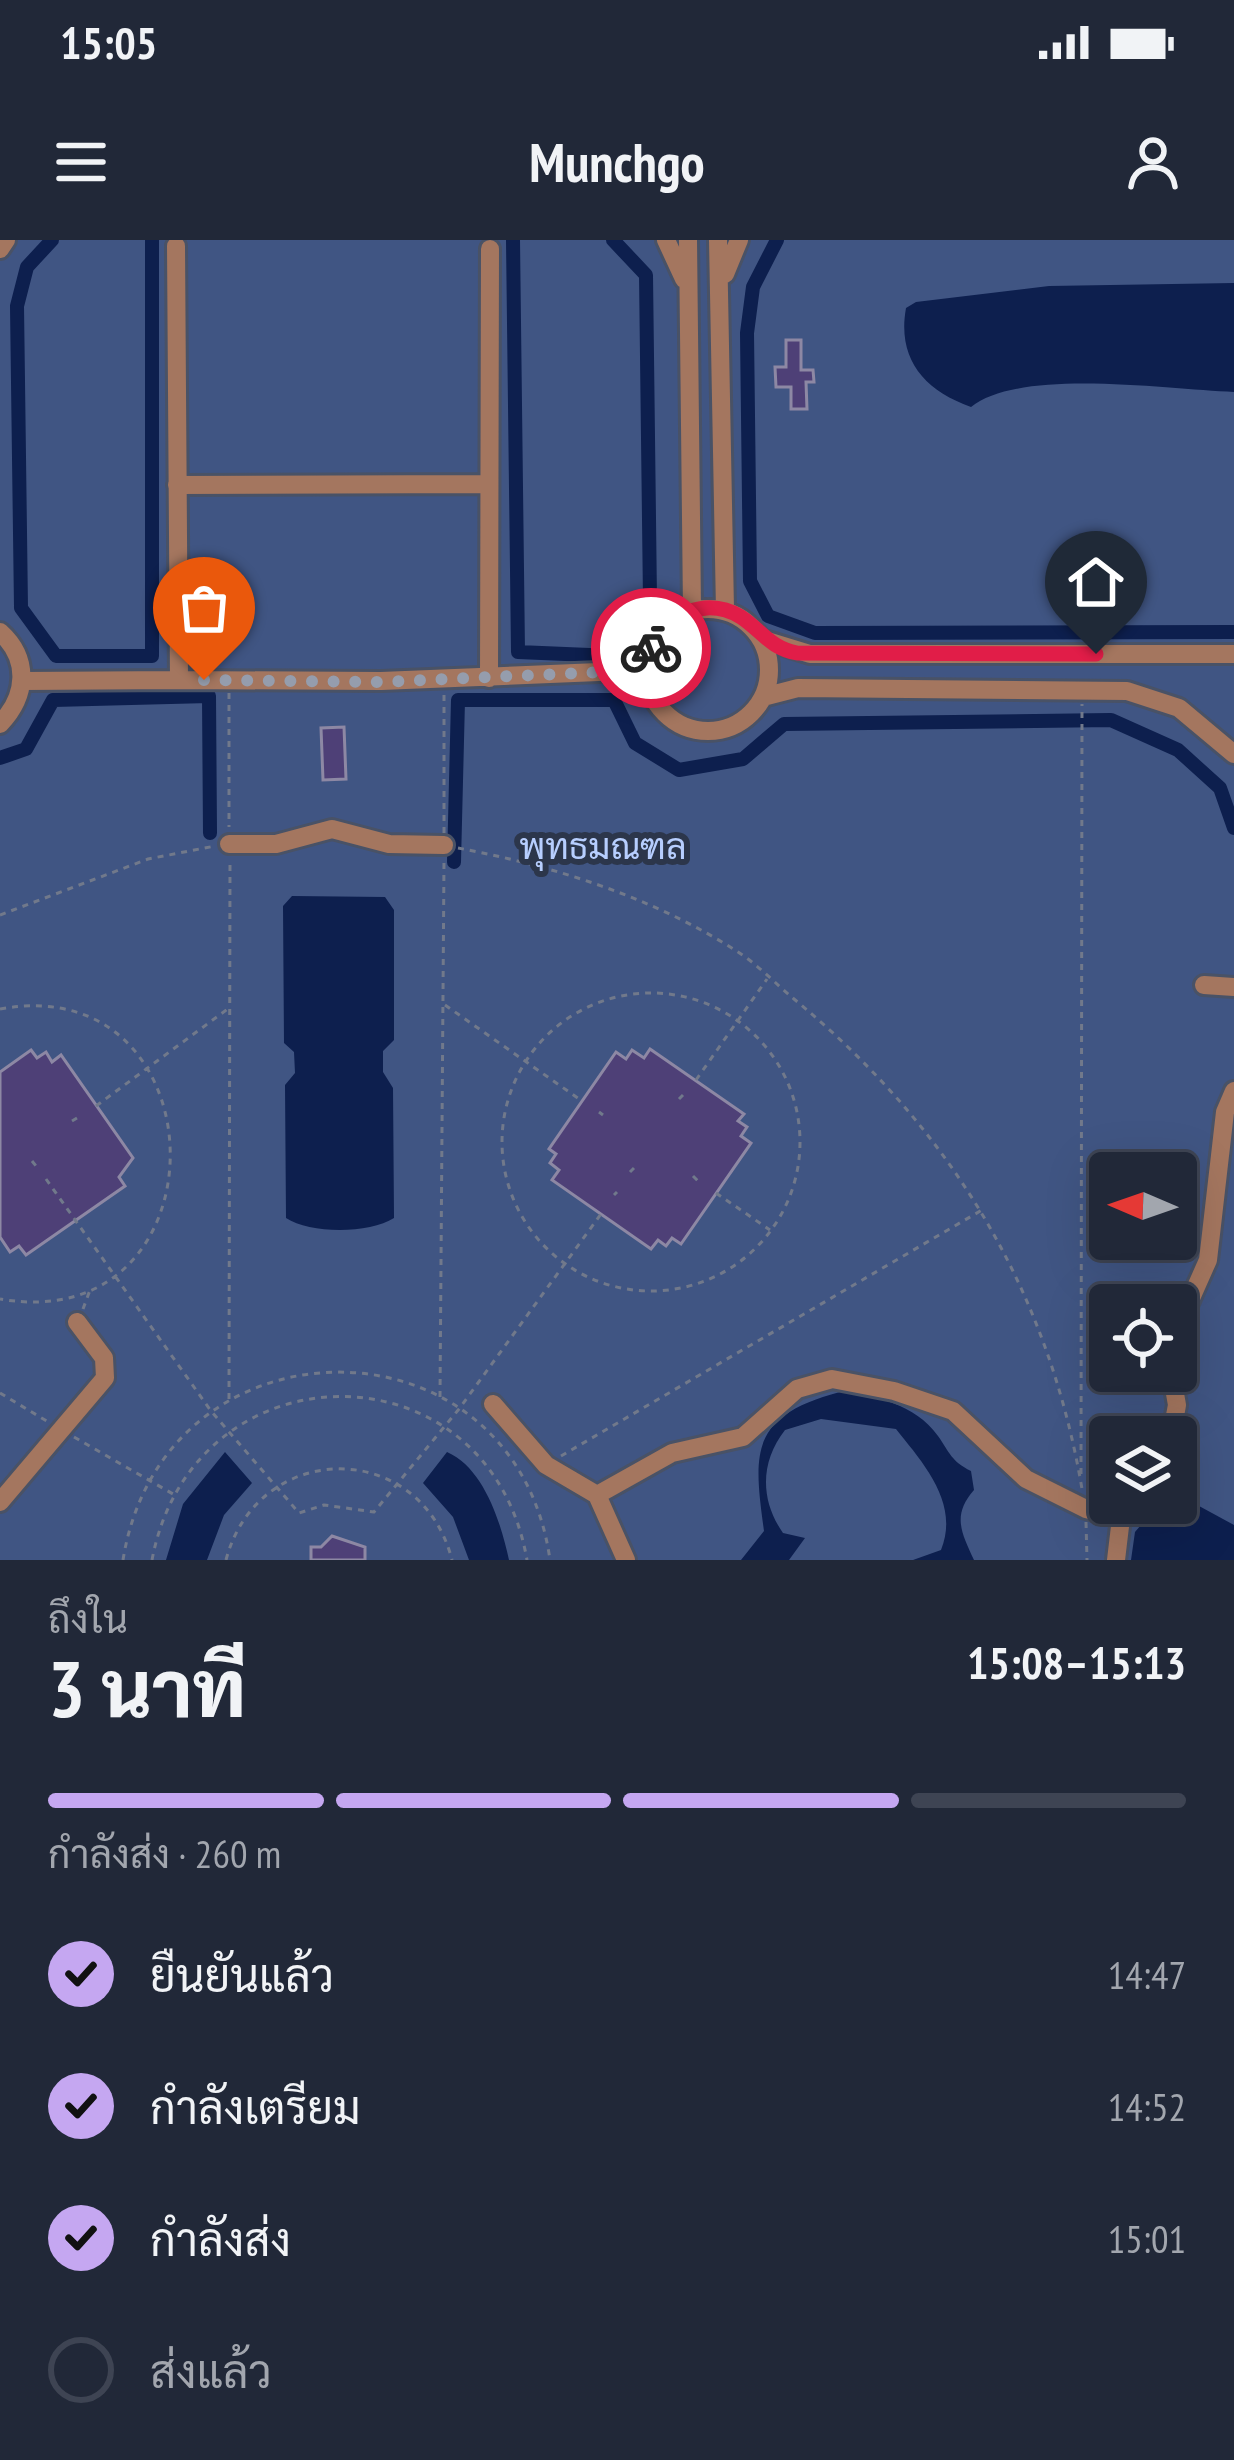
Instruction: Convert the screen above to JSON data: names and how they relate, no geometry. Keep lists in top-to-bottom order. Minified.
{"parks":["พุทธมณฑล"],"north":"left","page":{"status":"15:05","header":"Munchgo","heading":["3 นาที","ถึงใน","15:08–15:13"],"bar":"กำลังส่ง · 260 m","list":[["ยืนยันแล้ว","14:47"],["กำลังเตรียม","14:52"],["กำลังส่ง","15:01"],"ส่งแล้ว"]}}
